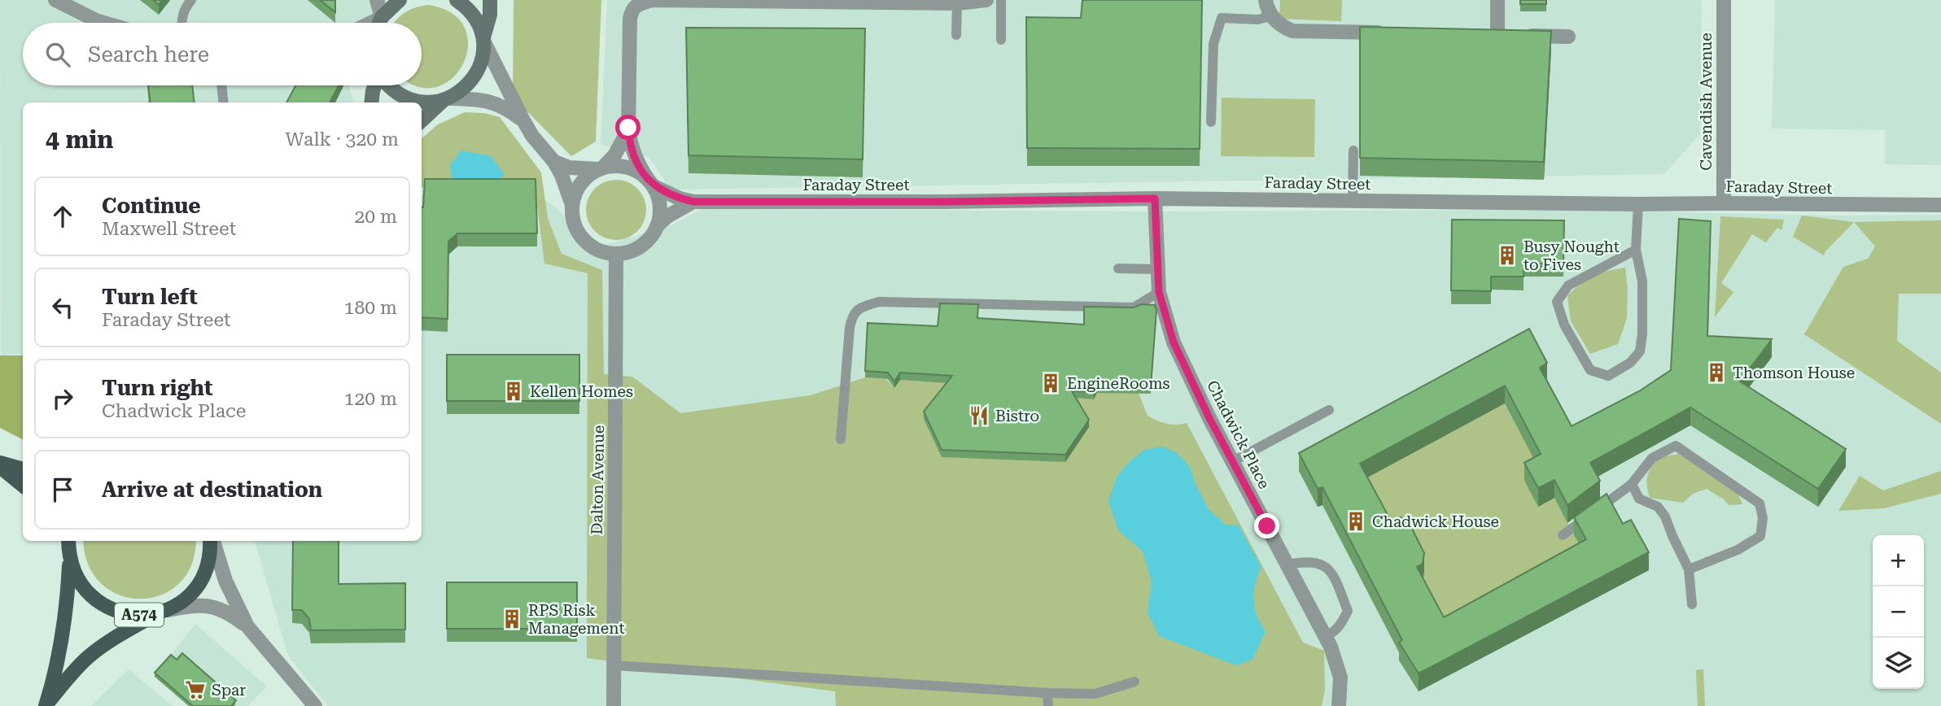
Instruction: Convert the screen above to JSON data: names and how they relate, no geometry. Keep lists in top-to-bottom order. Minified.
{"streets":{"main road":["A574"],"street":["Cavendish Avenue","Faraday Street","Chadwick Place","Dalton Avenue"]},"crossings":[["Cavendish Avenue","Faraday Street"],["Faraday Street","Chadwick Place"],["Faraday Street","Dalton Avenue"]],"places":{"building":["Busy Nought to Fives","Thomson House","EngineRooms","Kellen Homes","Chadwick House","RPS Risk Management"],"restaurant":["Bistro"],"supermarket":["Spar"]},"page":{"search":"Search here","heading":["4 min","Walk · 320 m"],"list":[["Continue","Maxwell Street","20 m"],["Turn left","Faraday Street","180 m"],["Turn right","Chadwick Place","120 m"],"Arrive at destination"],"map_buttons":["+","−"]}}
